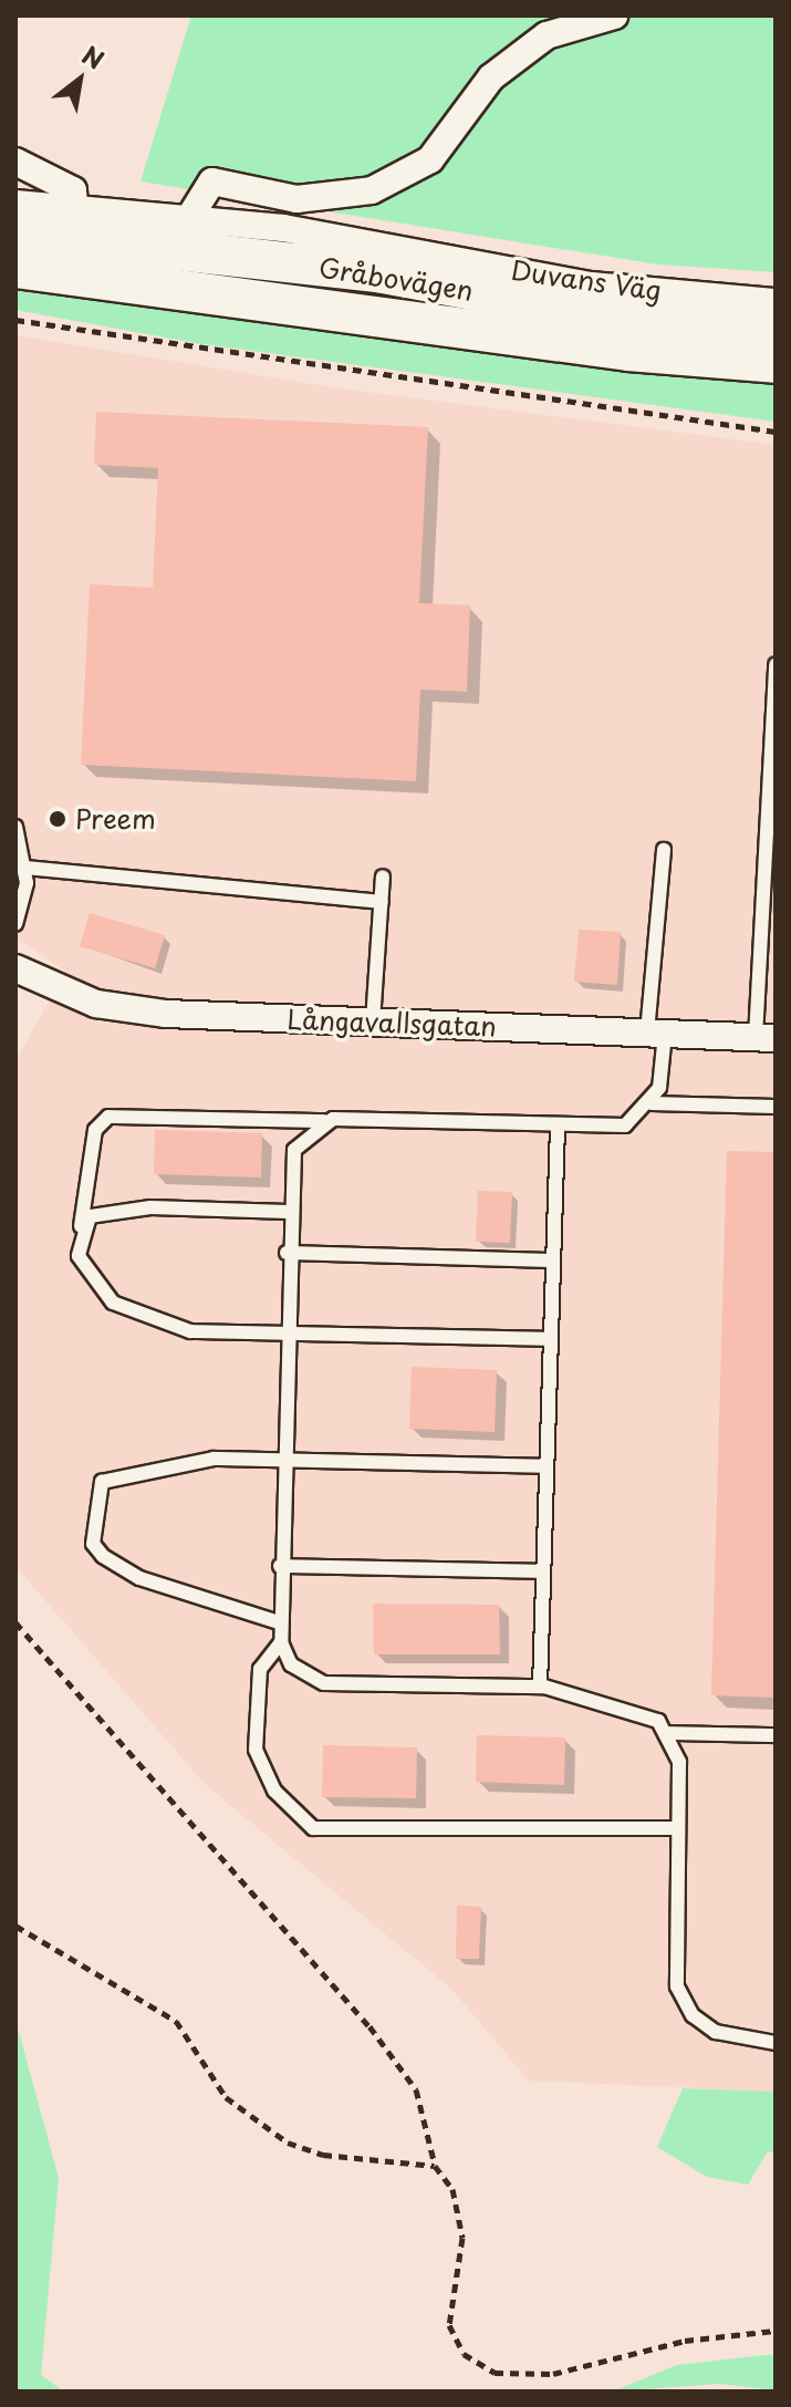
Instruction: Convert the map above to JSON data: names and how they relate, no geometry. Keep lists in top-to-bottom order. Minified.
{"streets":{"main road":["Gråbovägen"],"street":["Duvans Väg","Långavallsgatan"]},"places":["Preem"],"north":"top right"}
